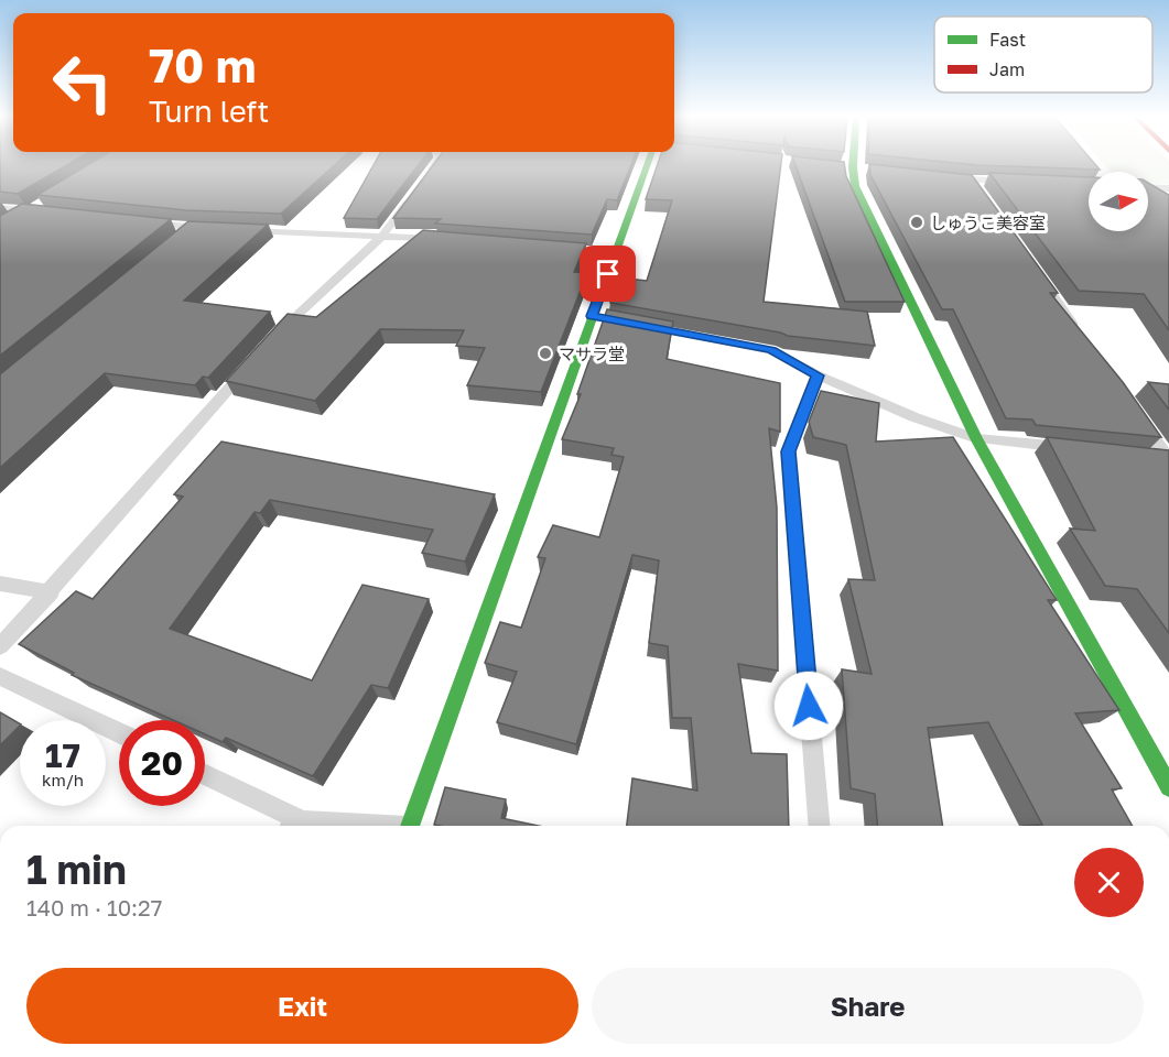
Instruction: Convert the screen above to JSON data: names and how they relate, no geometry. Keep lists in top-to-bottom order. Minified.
{"places":["しゅうこ美容室","マサラ堂"],"legend":["Fast","Jam"],"north":"right","page":{"turn":["70 m","Turn left"],"speed":"17 km/h","limit":"20","heading":["1 min","140 m · 10:27"],"buttons":["Exit","Share"]}}
